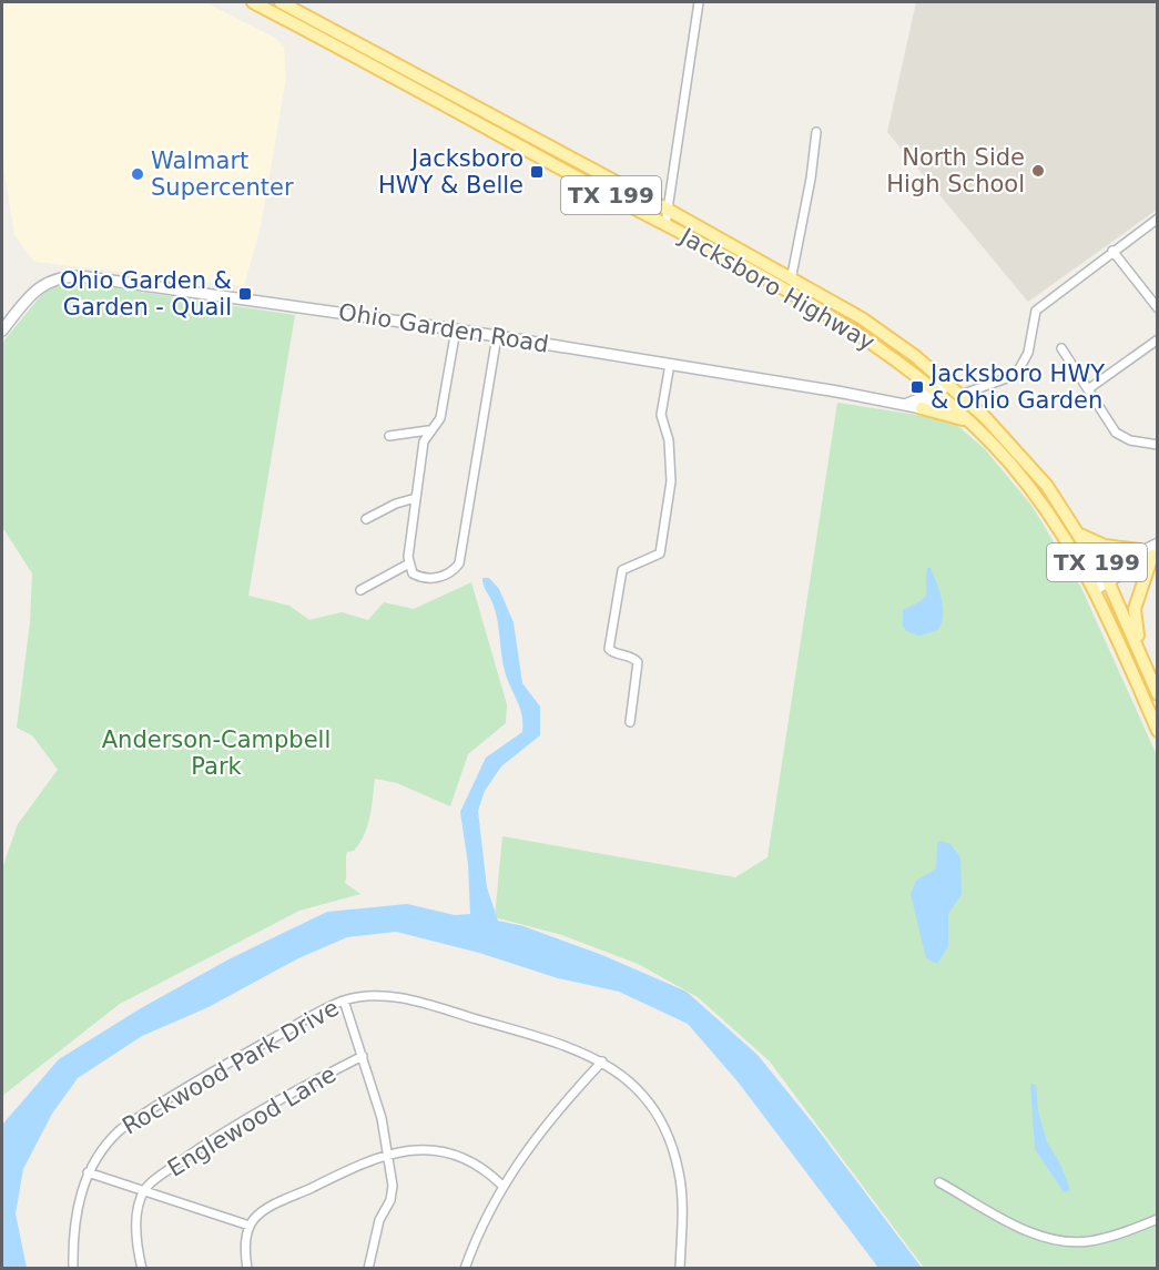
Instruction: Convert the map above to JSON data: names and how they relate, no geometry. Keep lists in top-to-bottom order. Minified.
{"streets":{"main road":["TX 199","Jacksboro Highway"],"street":["Ohio Garden Road","Rockwood Park Drive","Englewood Lane"]},"parks":["Anderson-Campbell Park"],"places":{"other":["North Side High School","Walmart Supercenter"],"transit":["Jacksboro HWY & Belle","Ohio Garden & Garden - Quail","Jacksboro HWY & Ohio Garden"]}}
